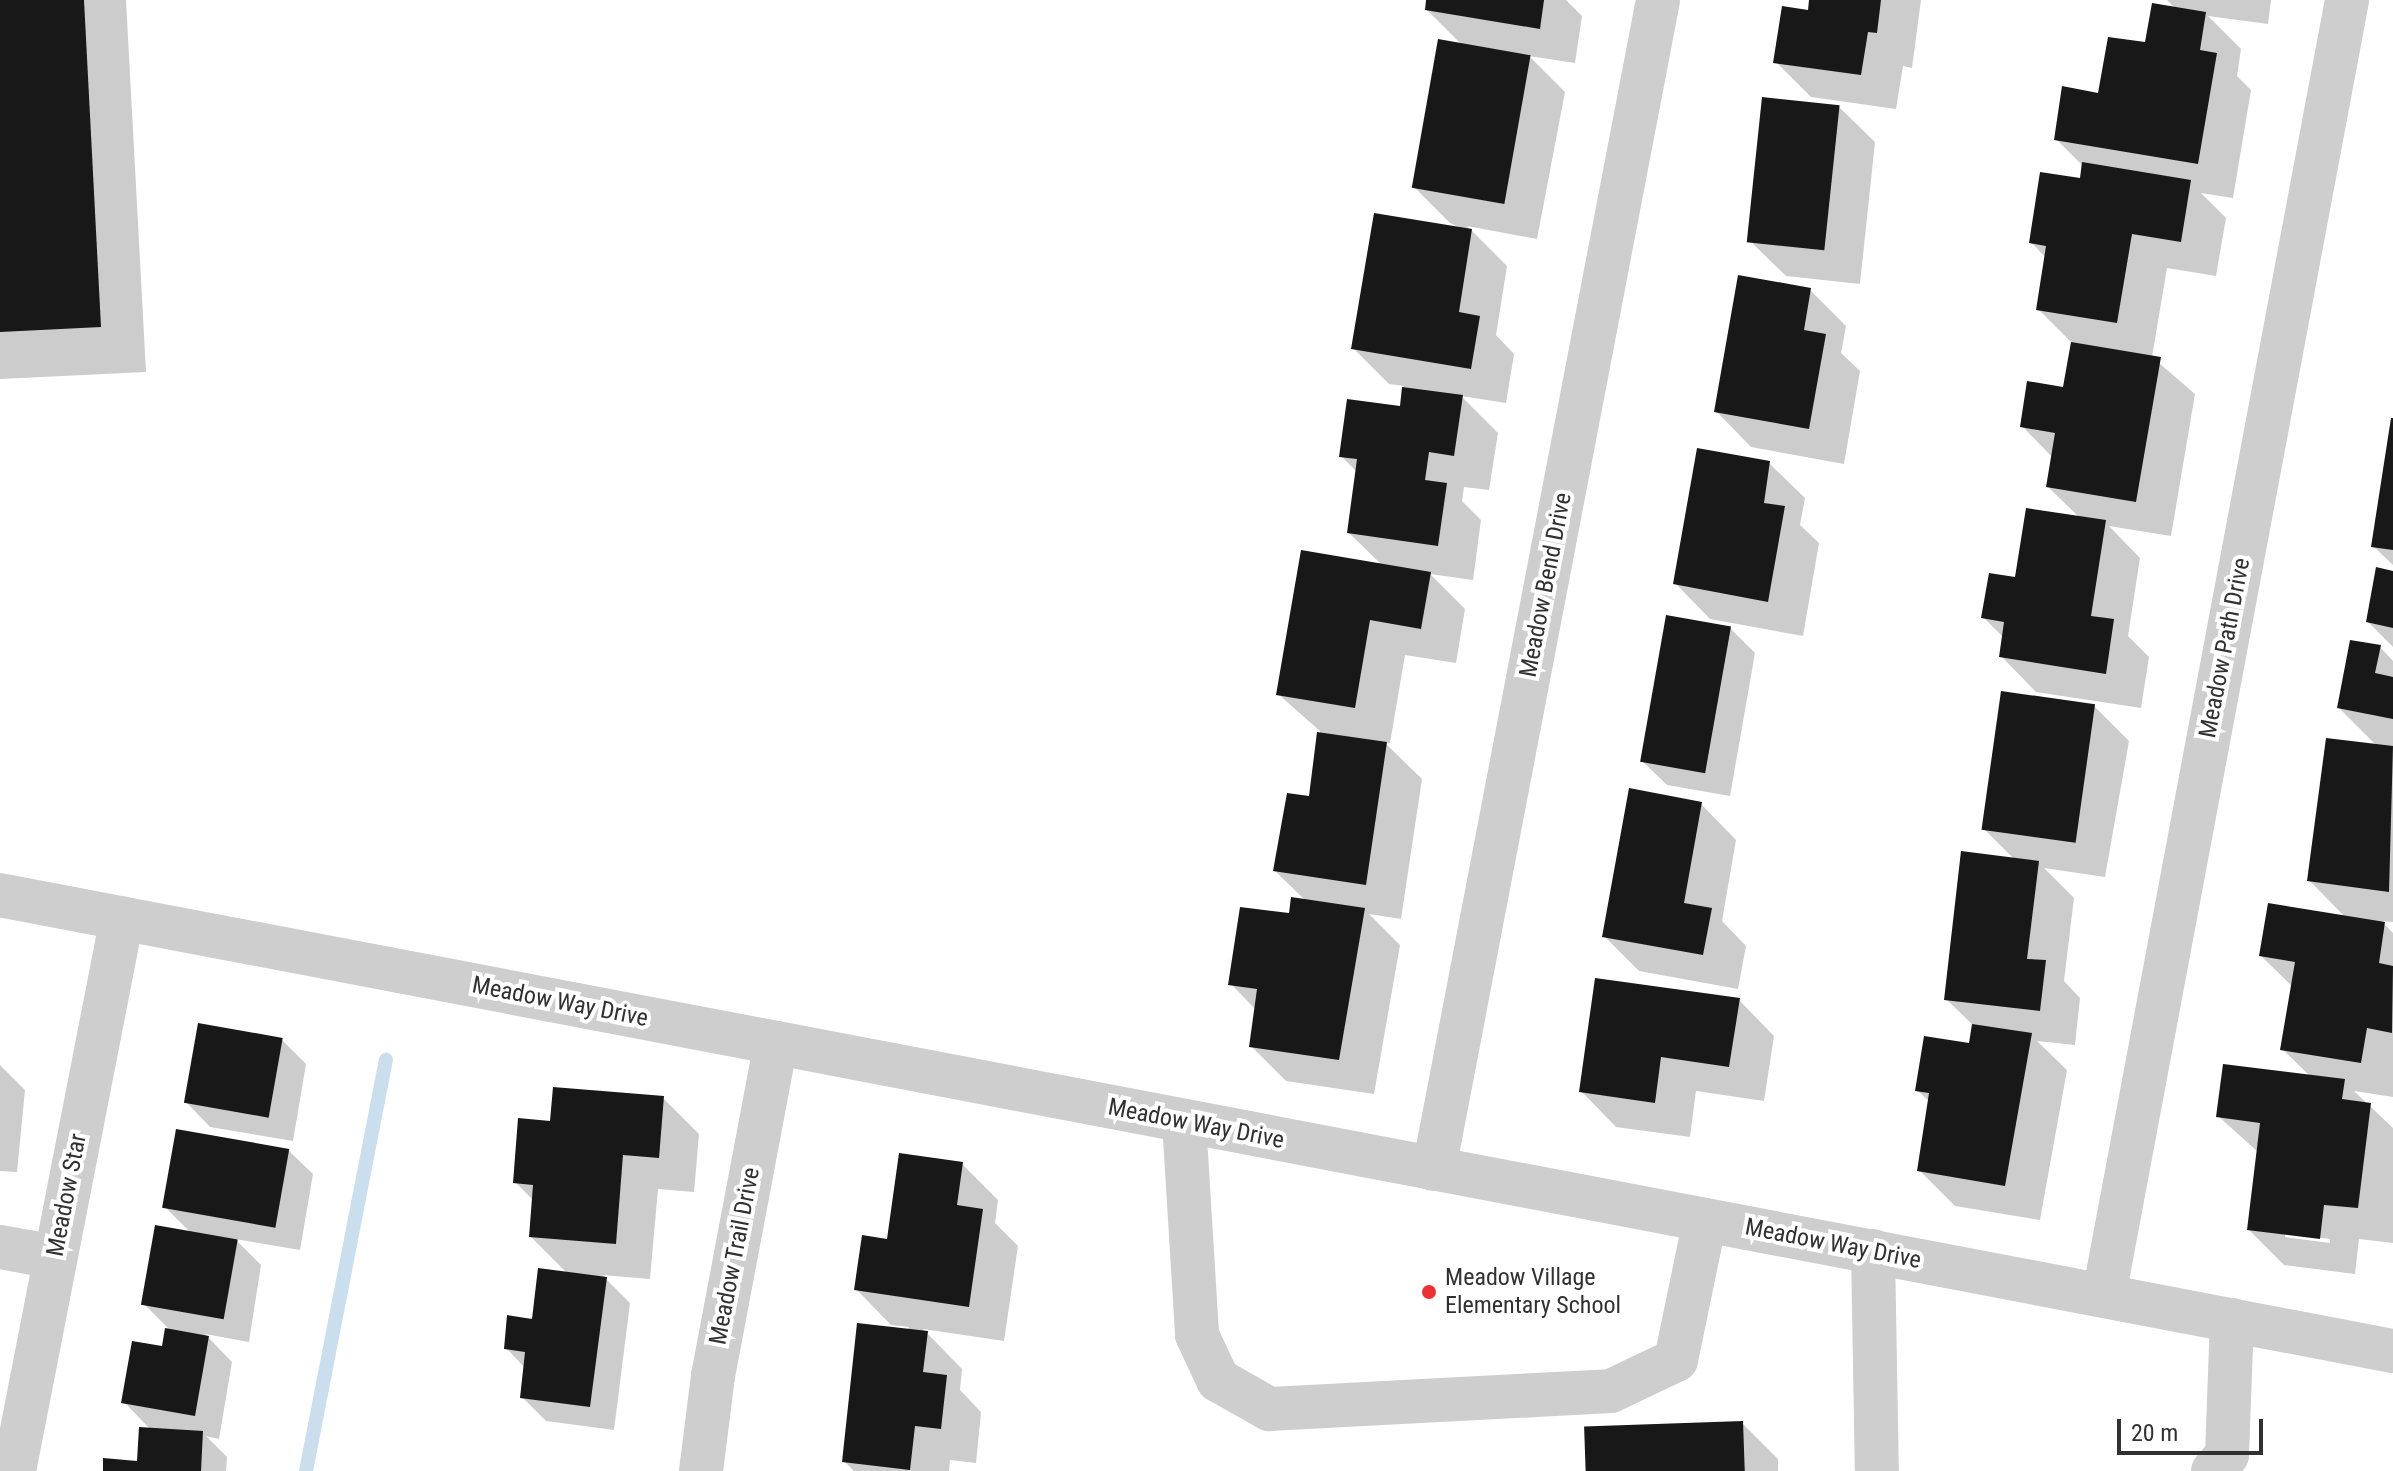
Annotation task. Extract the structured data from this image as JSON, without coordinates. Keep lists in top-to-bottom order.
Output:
{
  "streets": {
    "street": [
      "Meadow Bend Drive",
      "Meadow Path Drive",
      "Meadow Way Drive",
      "Meadow Star",
      "Meadow Trail Drive"
    ]
  },
  "crossings": [
    ["Meadow Bend Drive", "Meadow Way Drive"],
    ["Meadow Path Drive", "Meadow Way Drive"],
    ["Meadow Way Drive", "Meadow Star"],
    ["Meadow Way Drive", "Meadow Trail Drive"]
  ],
  "places": ["Meadow Village Elementary School"],
  "scale_bar": "20 m"
}
